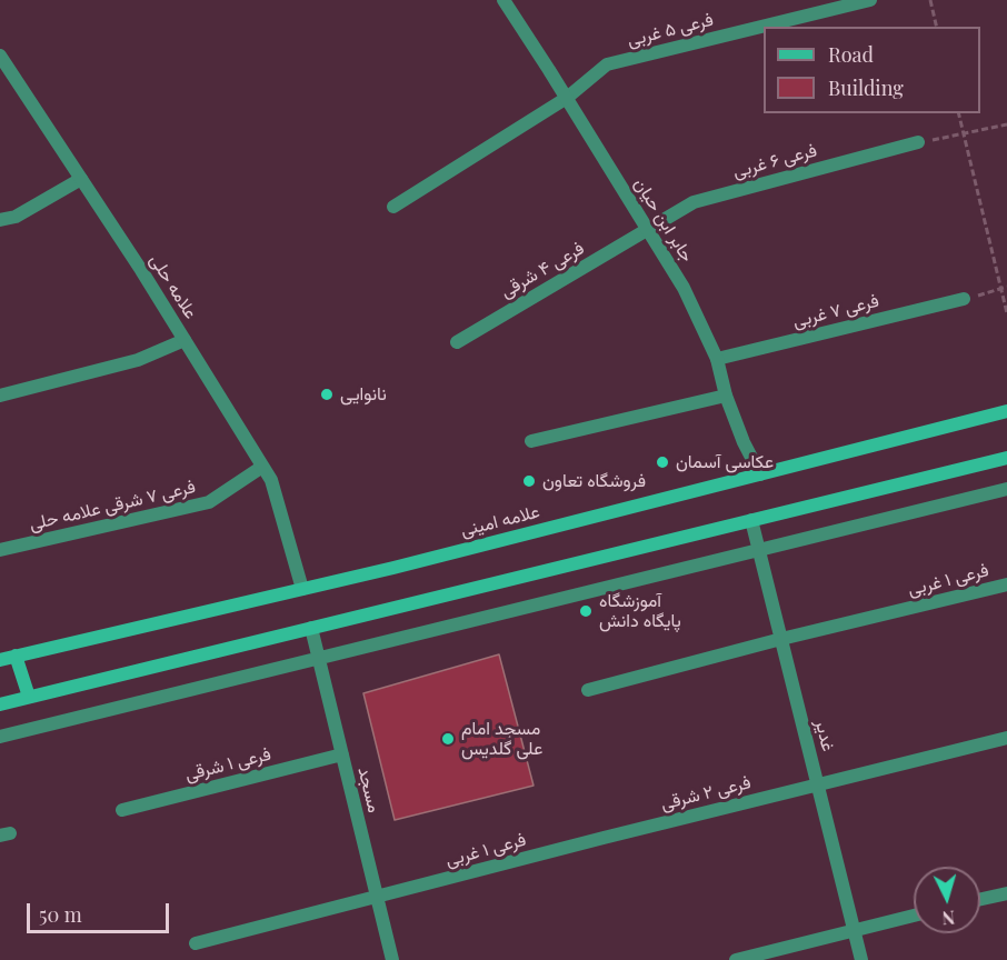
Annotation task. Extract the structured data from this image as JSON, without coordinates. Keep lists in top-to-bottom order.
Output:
{
  "streets": {
    "main road": ["علامه امینی"],
    "street": [
      "فرعی ۵ غربی",
      "فرعی ۶ غربی",
      "جابر ابن حیان",
      "فرعی ۴ شرقی",
      "علامه حلی",
      "فرعی ۷ غربی",
      "فرعی ۷ شرقی علامه حلی",
      "فرعی ۱ غربی",
      "غدیر",
      "فرعی ۱ شرقی",
      "مسجد",
      "فرعی ۲ شرقی"
    ]
  },
  "crossings": [
    ["فرعی ۵ غربی", "جابر ابن حیان"],
    ["فرعی ۶ غربی", "جابر ابن حیان"],
    ["فرعی ۶ غربی", "فرعی ۴ شرقی"],
    ["جابر ابن حیان", "فرعی ۴ شرقی"],
    ["جابر ابن حیان", "فرعی ۷ غربی"],
    ["جابر ابن حیان", "علامه امینی"],
    ["علامه حلی", "فرعی ۷ شرقی علامه حلی"],
    ["علامه حلی", "علامه امینی"],
    ["فرعی ۱ غربی", "غدیر"],
    ["فرعی ۱ غربی", "مسجد"],
    ["فرعی ۱ غربی", "فرعی ۲ شرقی"],
    ["غدیر", "فرعی ۲ شرقی"],
    ["فرعی ۱ شرقی", "مسجد"]
  ],
  "places": [
    "نانوایی",
    "عکاسی آسمان",
    "فروشگاه تعاون",
    "آموزشگاه پایگاه دانش",
    "مسجد امام علی گلدیس"
  ],
  "legend": ["Road", "Building"],
  "scale_bar": "50 m",
  "north": "bottom"
}
